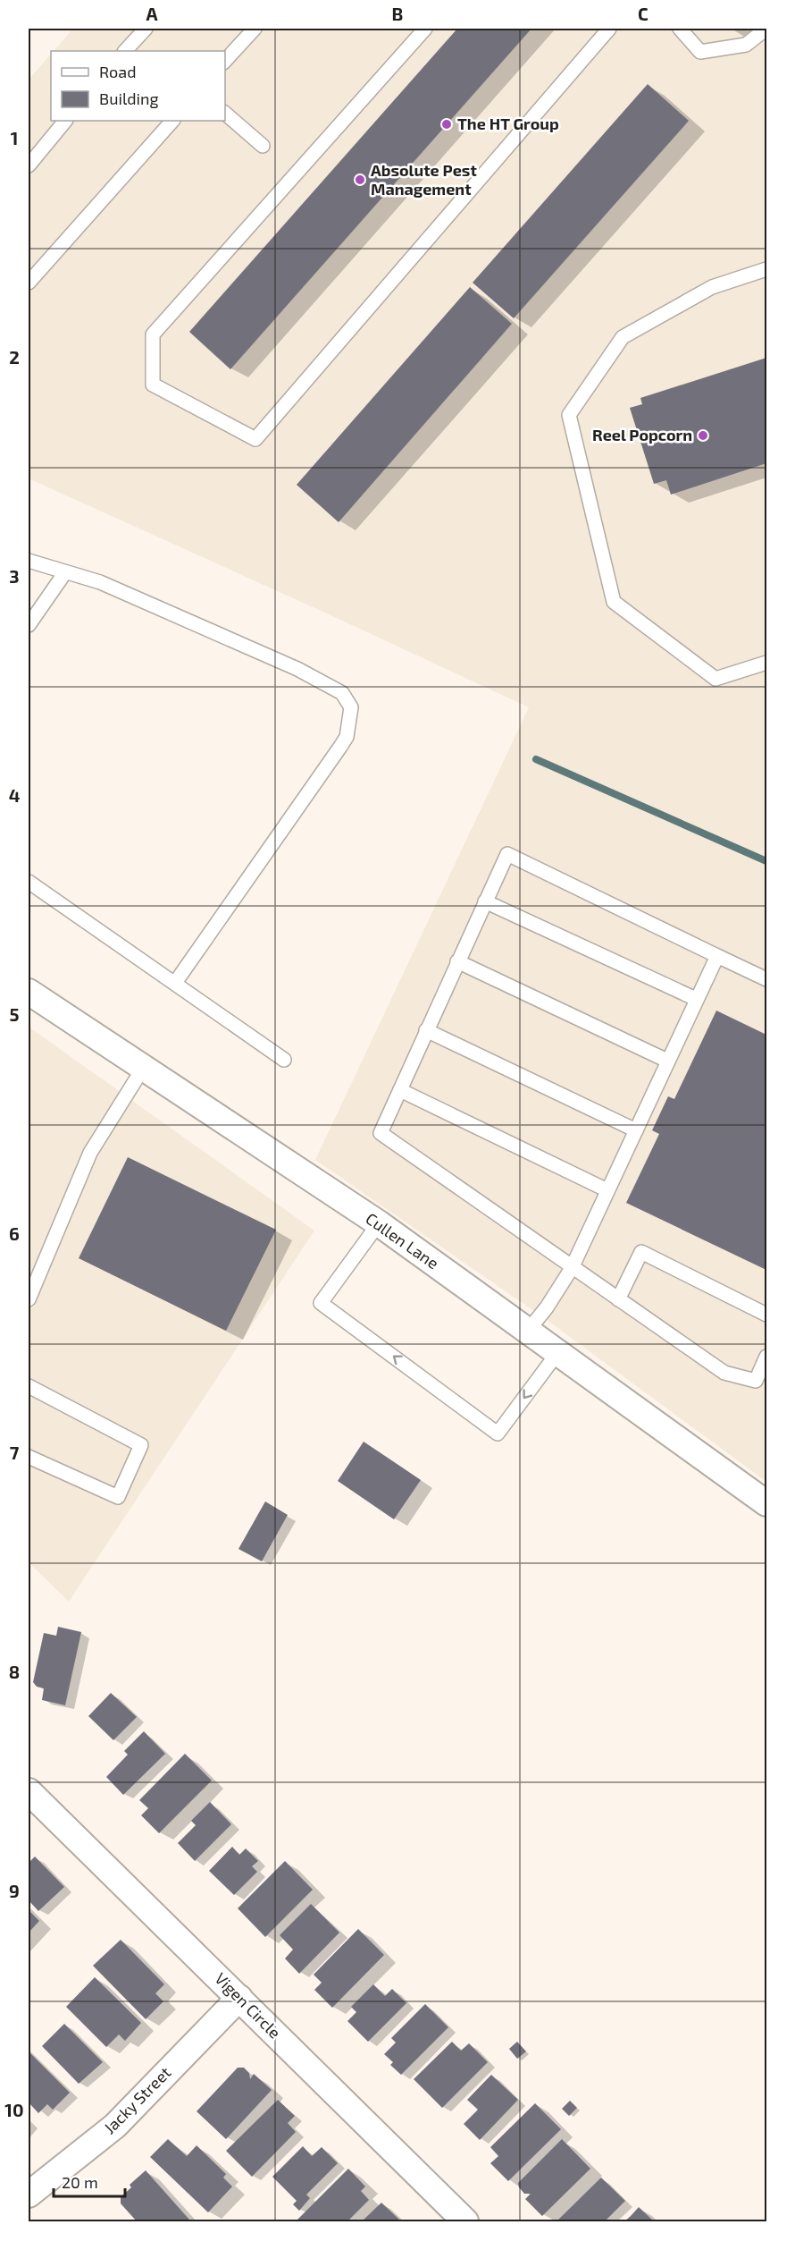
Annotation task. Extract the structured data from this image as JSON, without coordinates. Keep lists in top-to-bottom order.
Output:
{
  "streets": {
    "street": ["Cullen Lane", "Vigen Circle", "Jacky Street"]
  },
  "crossings": [
    ["Vigen Circle", "Jacky Street"]
  ],
  "places": ["The HT Group", "Absolute Pest Management", "Reel Popcorn"],
  "legend": ["Road", "Building"],
  "scale_bar": "20 m",
  "grid": {
    "columns": ["A", "B", "C"],
    "rows": [
      "1",
      "2",
      "3",
      "4",
      "5",
      "6",
      "7",
      "8",
      "9",
      "10"
    ]
  }
}
